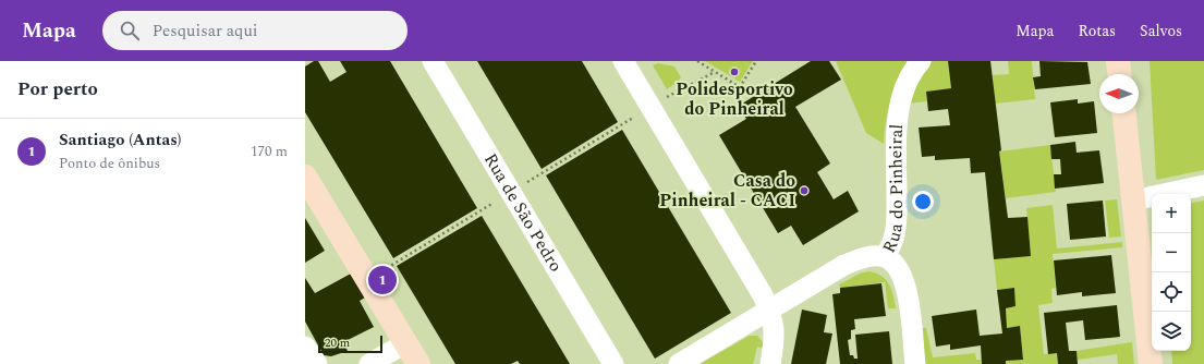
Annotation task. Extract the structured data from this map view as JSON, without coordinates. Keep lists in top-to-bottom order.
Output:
{
  "streets": {
    "street": ["Rua do Pinheiral", "Rua de São Pedro"]
  },
  "places": ["Polidesportivo do Pinheiral", "Casa do Pinheiral - CACI"],
  "scale_bar": "20 m",
  "north": "left",
  "page": {
    "header": "Mapa",
    "search": "Pesquisar aqui",
    "nav": ["Mapa", "Rotas", "Salvos"],
    "heading": "Por perto",
    "list": [
      {
        "mark": "1",
        "name": "Santiago (Antas)",
        "note": "Ponto de ônibus",
        "value": "170 m"
      }
    ],
    "map_buttons": ["+", "−"],
    "pins": "1",
    "scale": "20 m"
  }
}
